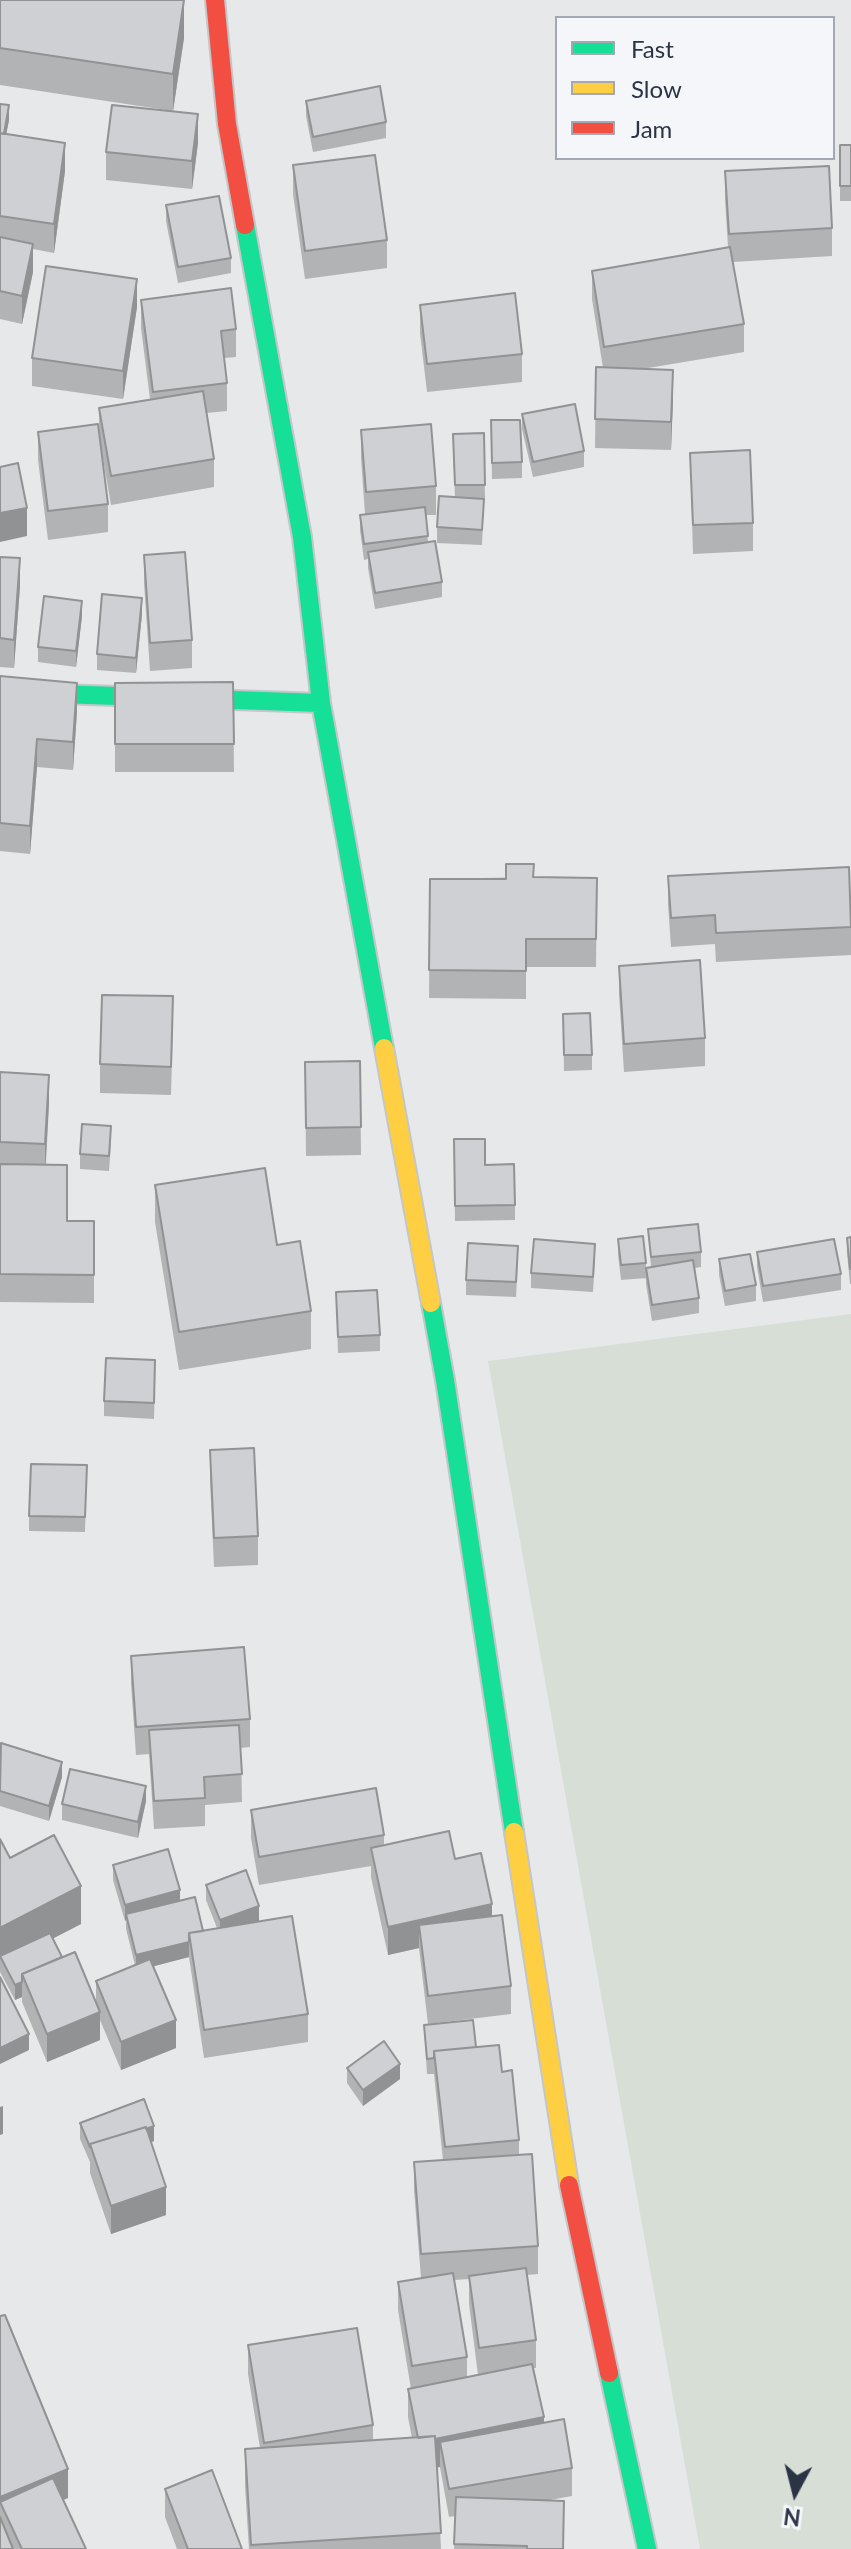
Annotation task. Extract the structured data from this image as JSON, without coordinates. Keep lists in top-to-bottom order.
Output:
{
  "legend": ["Fast", "Slow", "Jam"],
  "north": "bottom"
}
